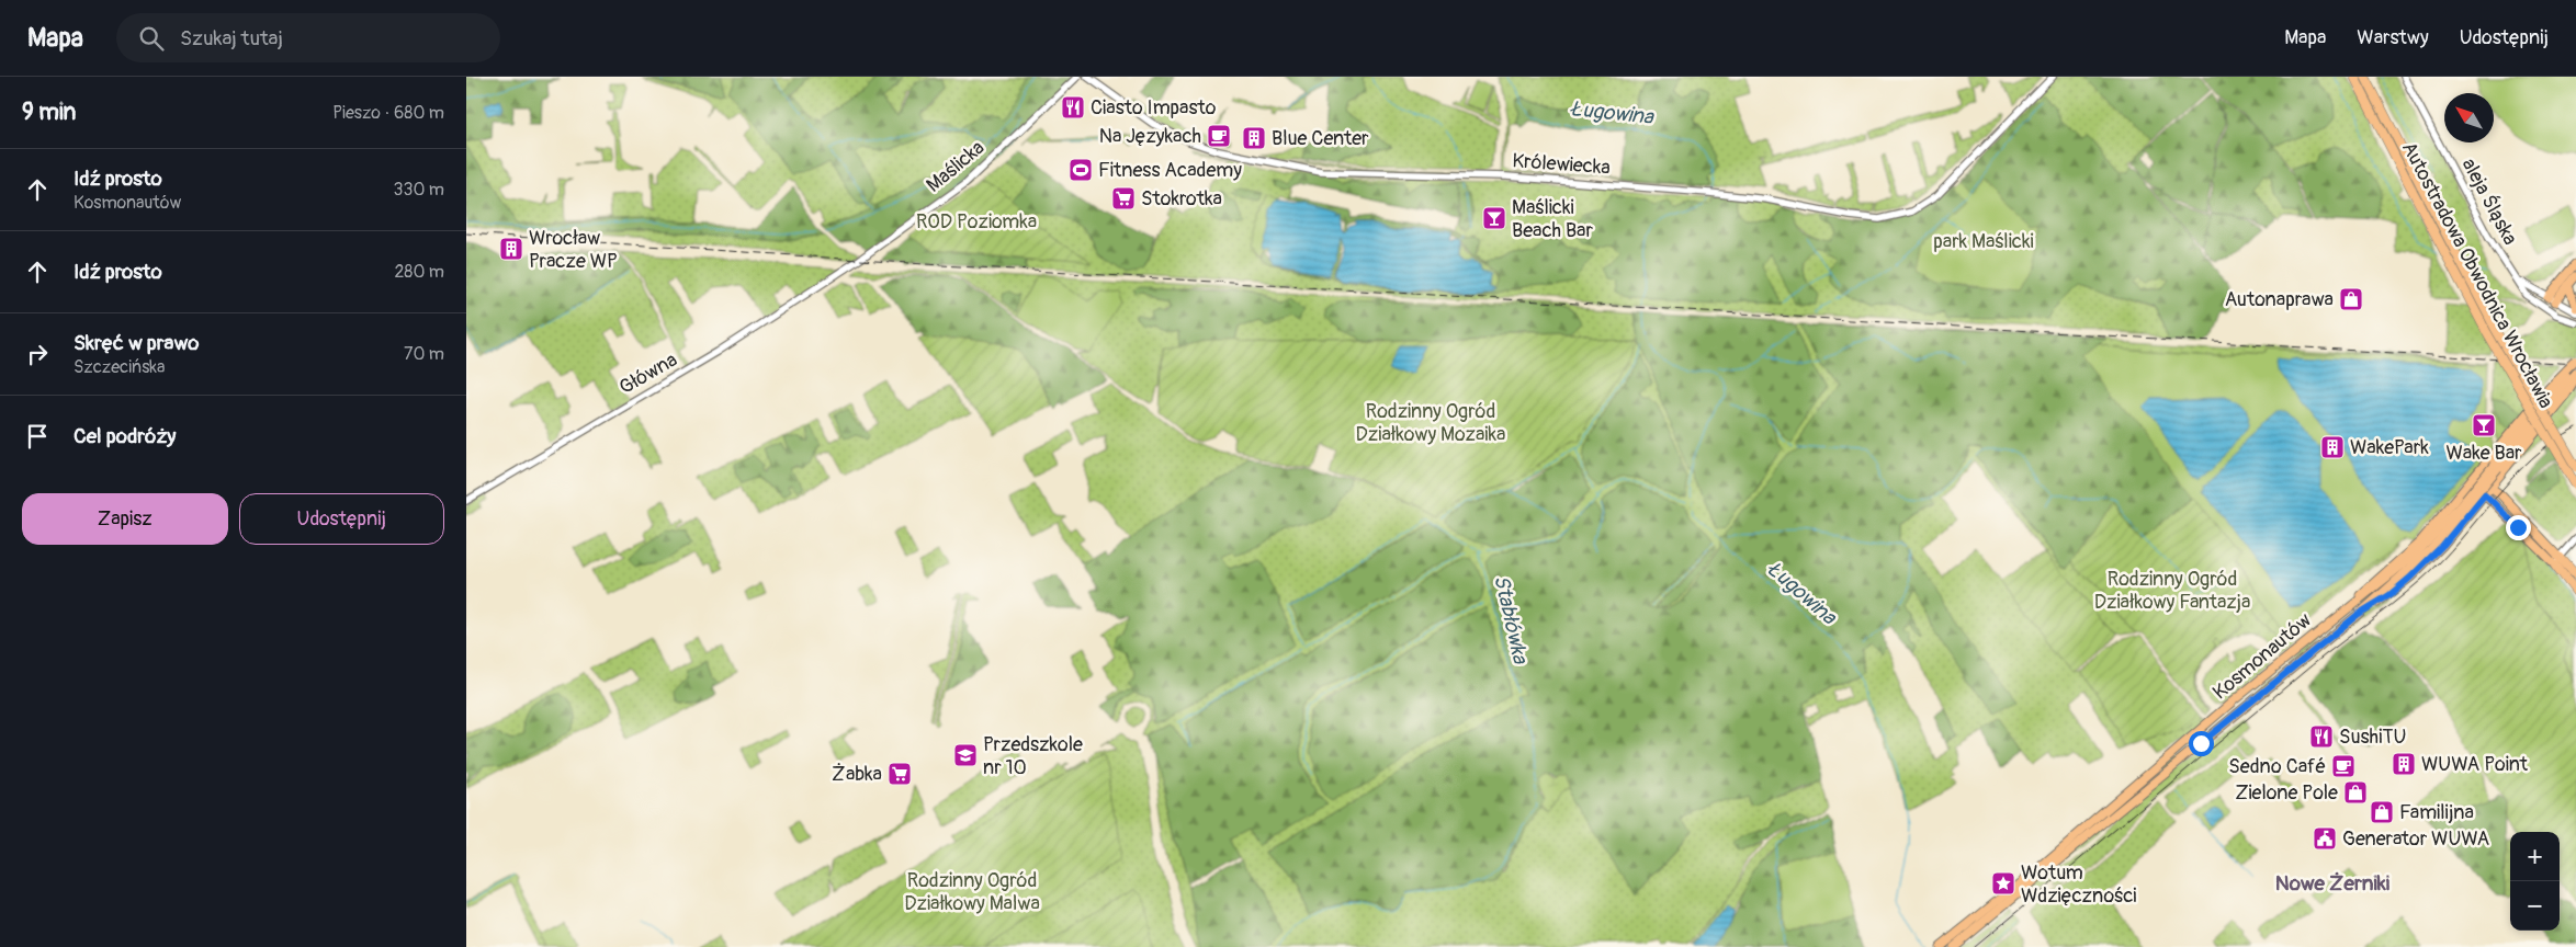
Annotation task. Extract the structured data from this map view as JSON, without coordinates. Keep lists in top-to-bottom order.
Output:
{
  "streets": {
    "highway": ["Autostradowa Obwodnica Wrocławia"],
    "main road": ["Kosmonautów"],
    "street": [
      "Królewiecka",
      "Maślicka",
      "aleja Śląska",
      "Główna"
    ]
  },
  "crossings": [
    ["Maślicka", "Główna"]
  ],
  "districts": ["Nowe Żerniki"],
  "water": ["Ługowina", "Stabłówka"],
  "parks": [
    "ROD Poziomka",
    "park Maślicki",
    "Rodzinny Ogród Działkowy Mozaika",
    "Rodzinny Ogród Działkowy Fantazja",
    "Rodzinny Ogród Działkowy Malwa"
  ],
  "places": {
    "restaurant": ["Ciasto Impasto", "SushiTU"],
    "cafe": ["Na Językach", "Sedno Café"],
    "building": [
      "Blue Center",
      "Wrocław Pracze WP",
      "WakePark",
      "WUWA Point"
    ],
    "sports": ["Fitness Academy"],
    "supermarket": ["Stokrotka", "Żabka"],
    "bar": ["Maślicki Beach Bar", "Wake Bar"],
    "shop": ["Autonaprawa", "Zielone Pole", "Familijna"],
    "school or university": ["Przedszkole nr 10"],
    "public building": ["Generator WUWA"],
    "place": ["Wotum Wdzięczności"]
  },
  "north": "top left",
  "page": {
    "header": "Mapa",
    "search": "Szukaj tutaj",
    "nav": ["Mapa", "Warstwy", "Udostępnij"],
    "heading": ["9 min", "Pieszo · 680 m"],
    "list": [
      ["Idź prosto", "Kosmonautów", "330 m"],
      ["Idź prosto", "280 m"],
      ["Skręć w prawo", "Szczecińska", "70 m"],
      "Cel podróży"
    ],
    "buttons": ["Zapisz", "Udostępnij"],
    "map_buttons": ["+", "−"]
  }
}
